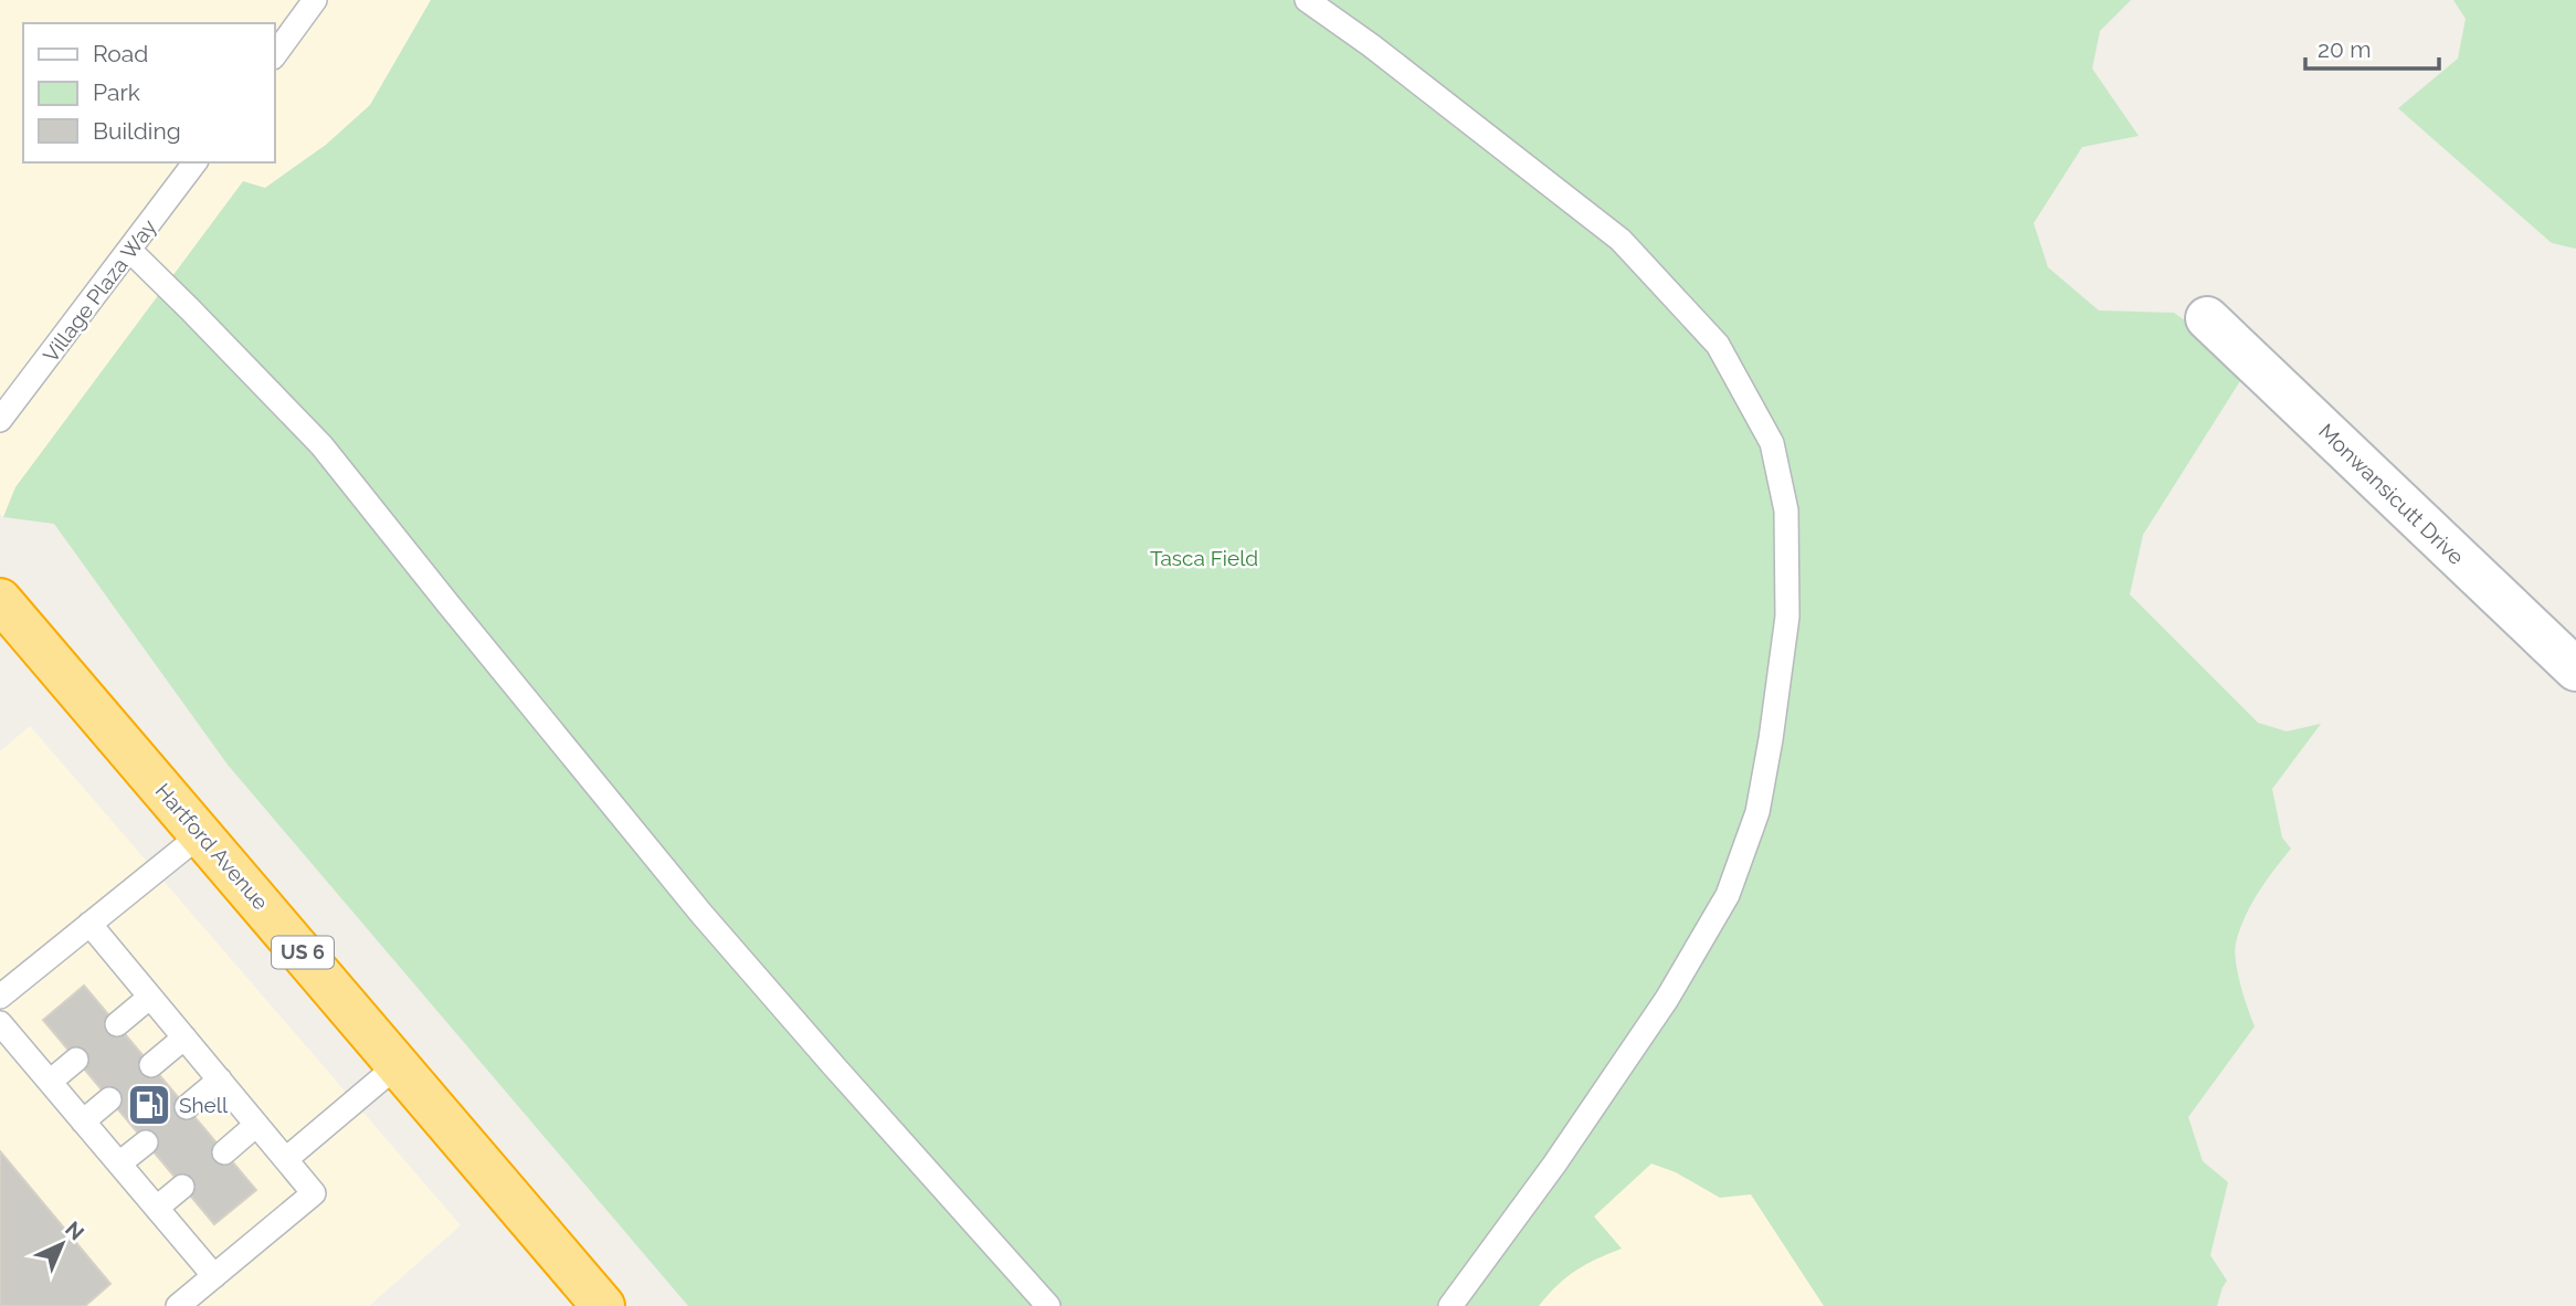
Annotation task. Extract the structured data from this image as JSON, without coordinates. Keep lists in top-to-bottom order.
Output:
{
  "streets": {
    "highway": ["Hartford Avenue", "US 6"],
    "street": ["Monwansicutt Drive"],
    "lane": ["Village Plaza Way"]
  },
  "parks": ["Tasca Field"],
  "places": {
    "fuel station": ["Shell"]
  },
  "legend": ["Road", "Park", "Building"],
  "scale_bar": "20 m",
  "north": "top right"
}
